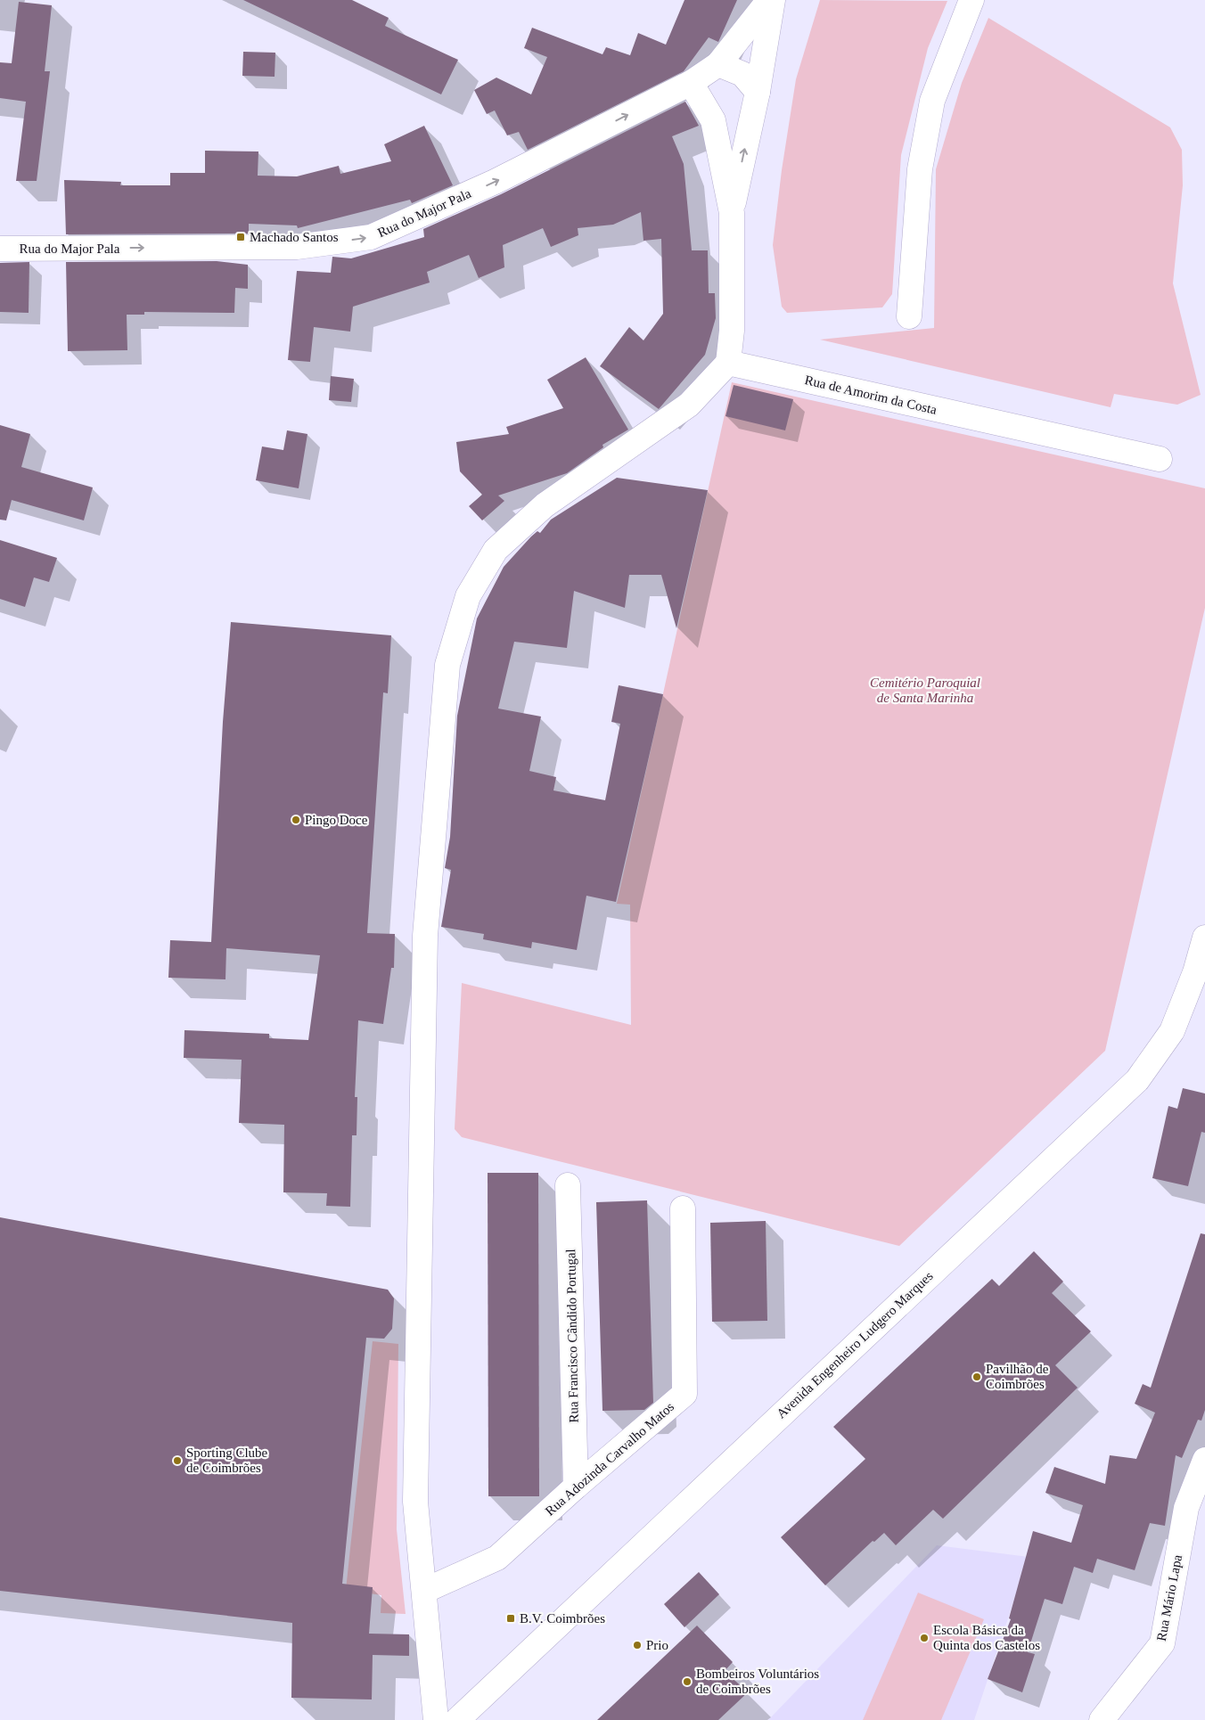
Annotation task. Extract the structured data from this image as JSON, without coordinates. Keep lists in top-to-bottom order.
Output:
{
  "streets": {
    "street": [
      "Rua do Major Pala",
      "Rua de Amorim da Costa",
      "Rua Francisco Cândido Portugal",
      "Avenida Engenheiro Ludgero Marques",
      "Rua Adozinda Carvalho Matos",
      "Rua Mário Lapa"
    ]
  },
  "crossings": [
    ["Rua Francisco Cândido Portugal", "Rua Adozinda Carvalho Matos"]
  ],
  "one_way": ["Rua do Major Pala"],
  "parks": ["Cemitério Paroquial de Santa Marinha"],
  "places": {
    "transit": ["Machado Santos", "B.V. Coimbrões"],
    "other": [
      "Pingo Doce",
      "Pavilhão de Coimbrões",
      "Sporting Clube de Coimbrões",
      "Escola Básica da Quinta dos Castelos",
      "Prio",
      "Bombeiros Voluntários de Coimbrões"
    ]
  }
}
